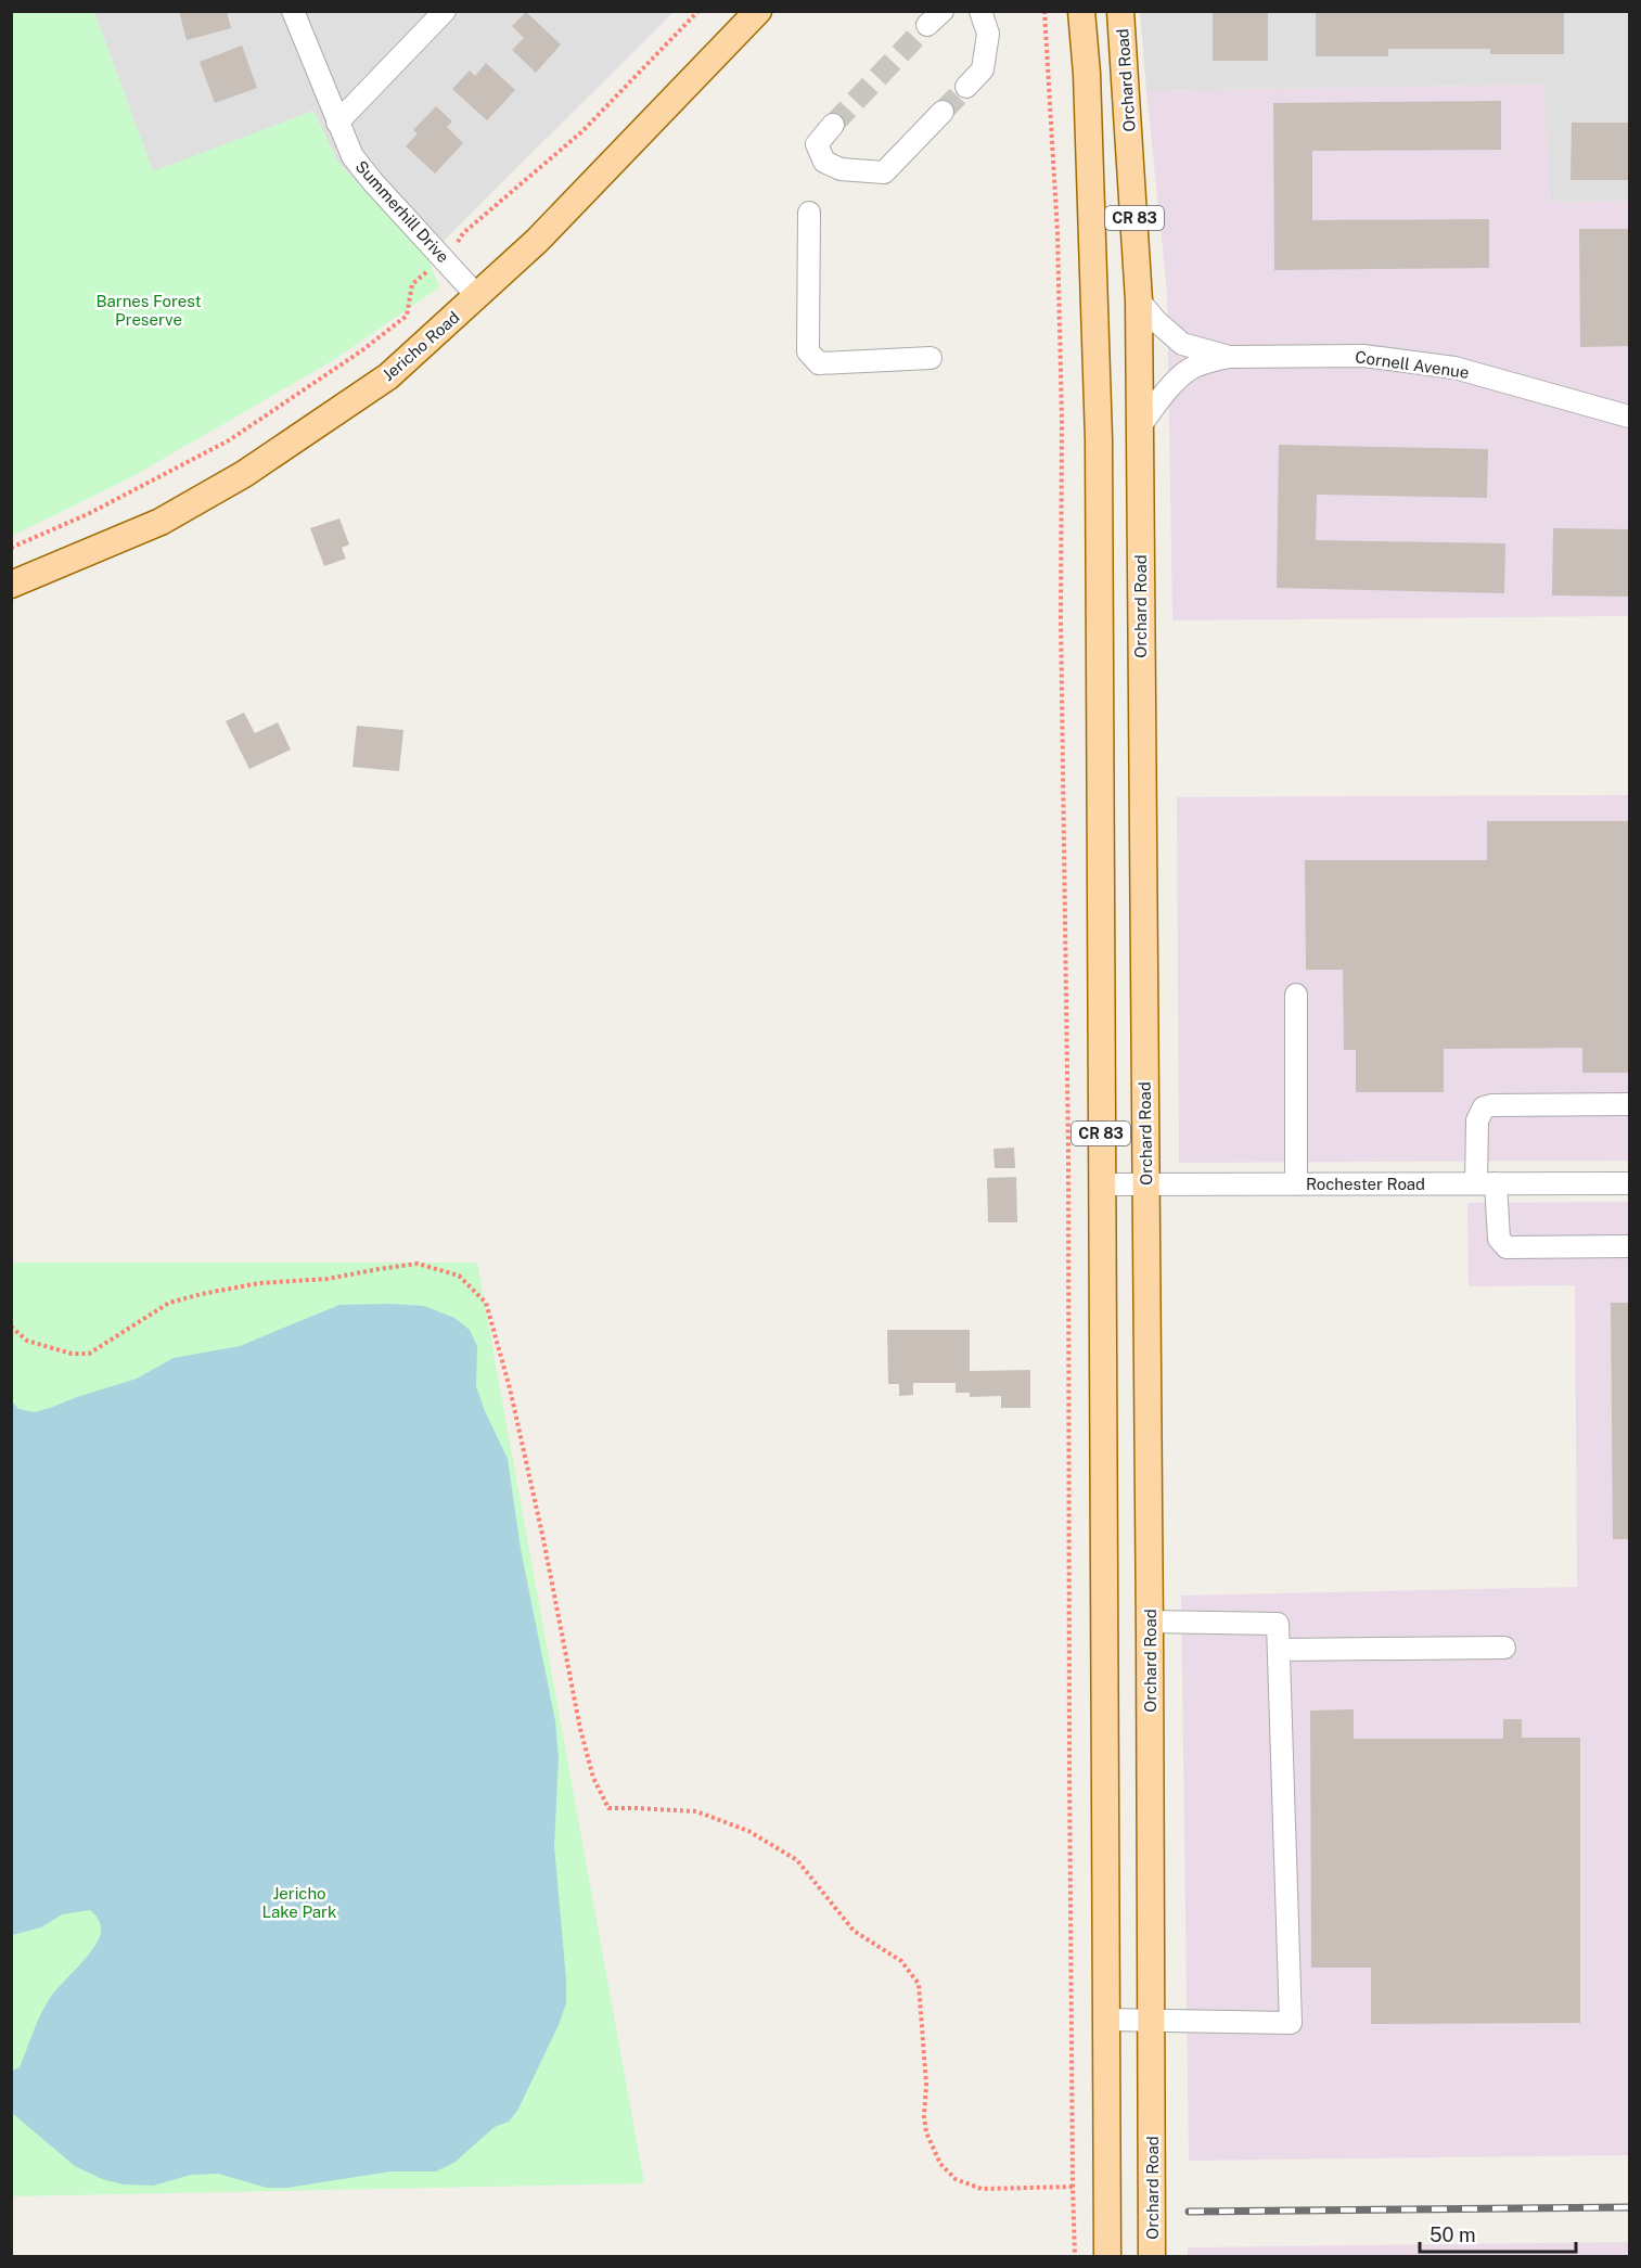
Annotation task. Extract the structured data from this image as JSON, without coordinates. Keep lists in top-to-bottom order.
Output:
{
  "streets": {
    "main road": ["Orchard Road", "CR 83", "Jericho Road"],
    "street": ["Summerhill Drive", "Cornell Avenue", "Rochester Road"]
  },
  "crossings": [
    ["Orchard Road", "Cornell Avenue"],
    ["Orchard Road", "Rochester Road"],
    ["Summerhill Drive", "Jericho Road"],
    ["CR 83", "Rochester Road"]
  ],
  "parks": ["Barnes Forest Preserve", "Jericho Lake Park"],
  "scale_bar": "50 m"
}
